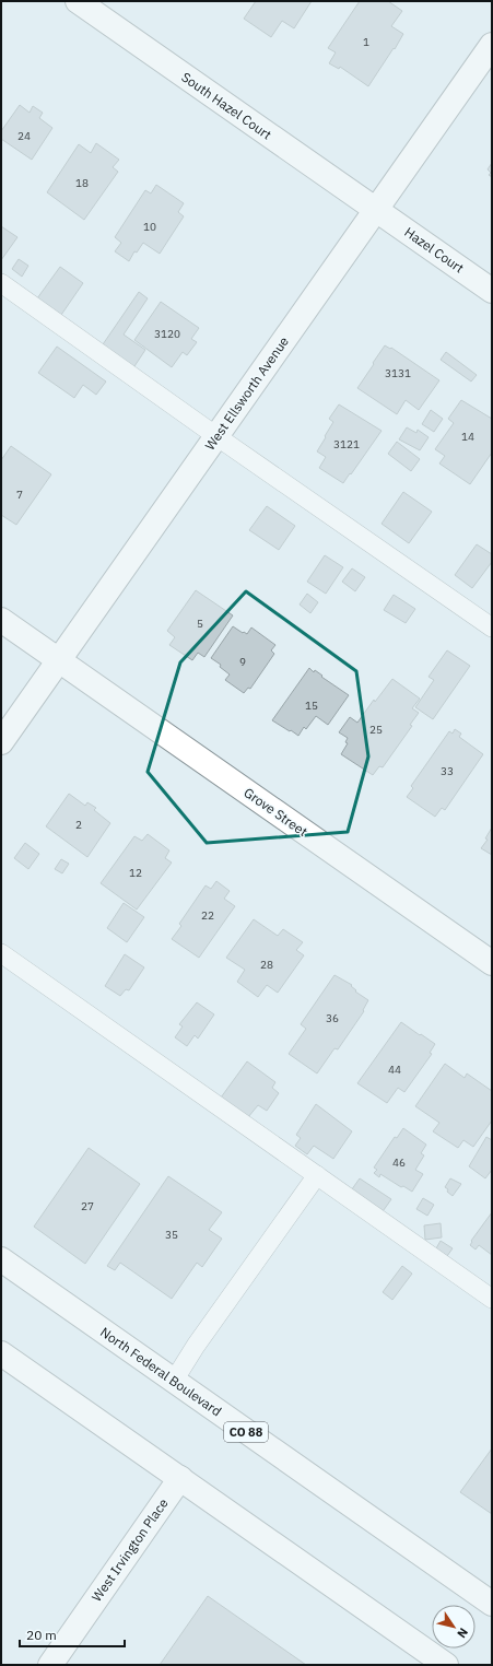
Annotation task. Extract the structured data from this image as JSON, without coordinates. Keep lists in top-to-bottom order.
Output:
{
  "streets": {
    "street": [
      "South Hazel Court",
      "Hazel Court",
      "West Ellsworth Avenue",
      "Grove Street",
      "North Federal Boulevard",
      "CO 88",
      "West Irvington Place"
    ]
  },
  "crossings": [
    ["South Hazel Court", "Hazel Court"],
    ["South Hazel Court", "West Ellsworth Avenue"],
    ["Hazel Court", "West Ellsworth Avenue"],
    ["West Ellsworth Avenue", "Grove Street"]
  ],
  "house_numbers": [
    "1",
    "24",
    "18",
    "10",
    "3120",
    "3131",
    "14",
    "3121",
    "7",
    "5",
    "9",
    "15",
    "25",
    "33",
    "2",
    "12",
    "22",
    "28",
    "36",
    "44",
    "46",
    "27",
    "35"
  ],
  "scale_bar": "20 m",
  "north": "bottom right"
}
